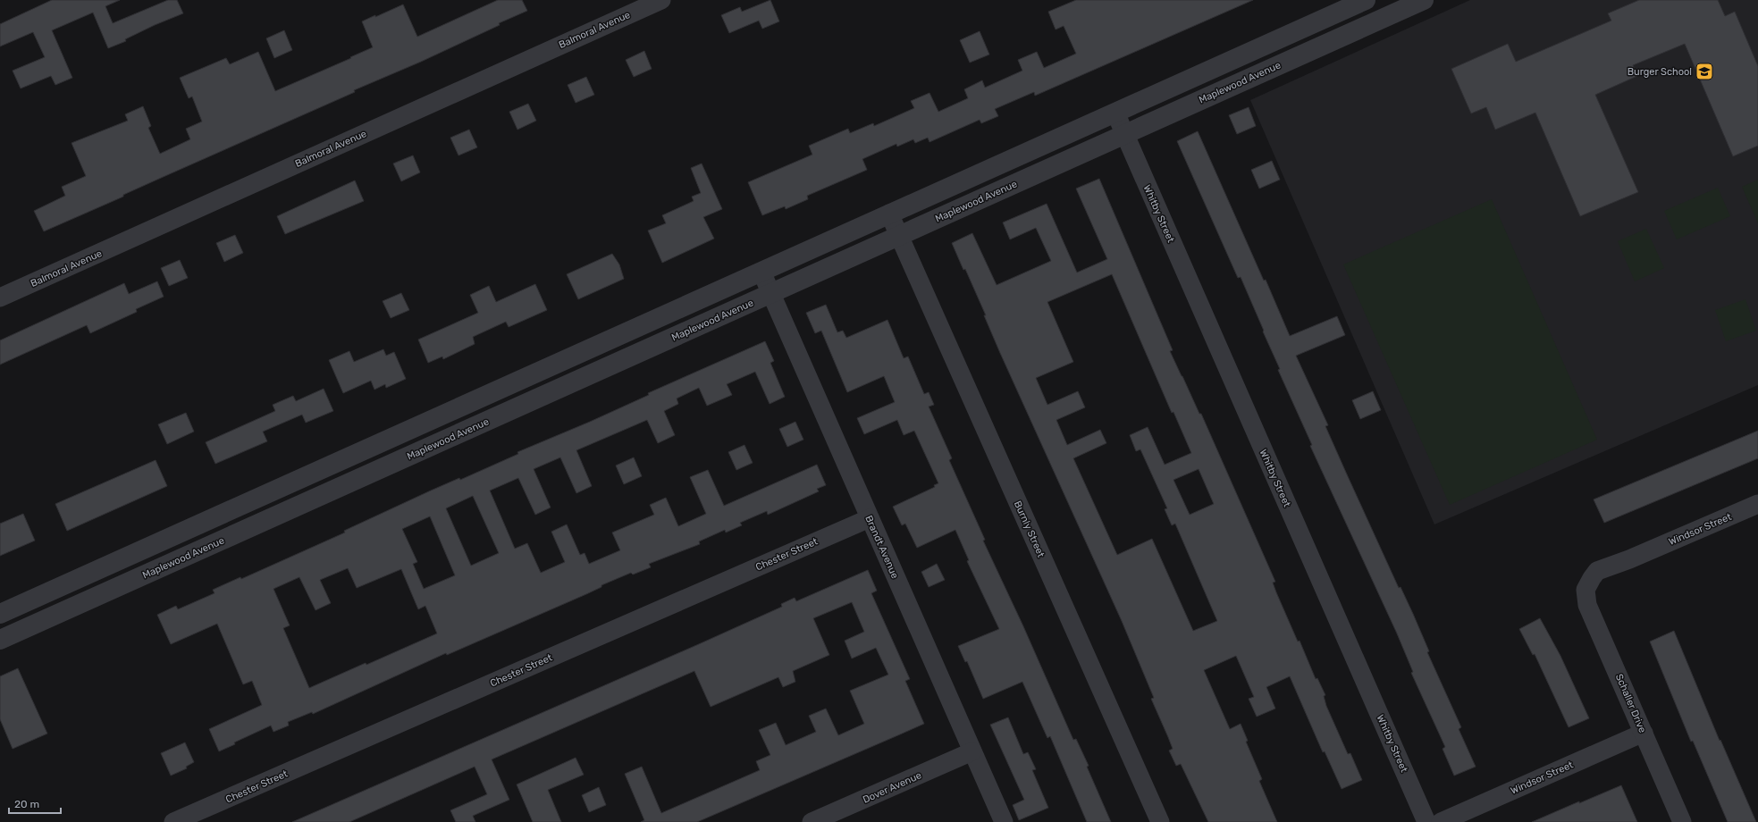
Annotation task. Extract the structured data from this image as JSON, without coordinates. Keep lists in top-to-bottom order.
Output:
{
  "streets": {
    "street": [
      "Balmoral Avenue",
      "Maplewood Avenue",
      "Whitby Street",
      "Burnly Street",
      "Windsor Street",
      "Brandt Avenue",
      "Chester Street",
      "Schaller Drive",
      "Dover Avenue"
    ]
  },
  "crossings": [
    ["Maplewood Avenue", "Whitby Street"],
    ["Maplewood Avenue", "Burnly Street"],
    ["Maplewood Avenue", "Brandt Avenue"],
    ["Windsor Street", "Schaller Drive"],
    ["Brandt Avenue", "Chester Street"],
    ["Brandt Avenue", "Dover Avenue"]
  ],
  "places": {
    "school or university": ["Burger School"]
  },
  "scale_bar": "20 m"
}
